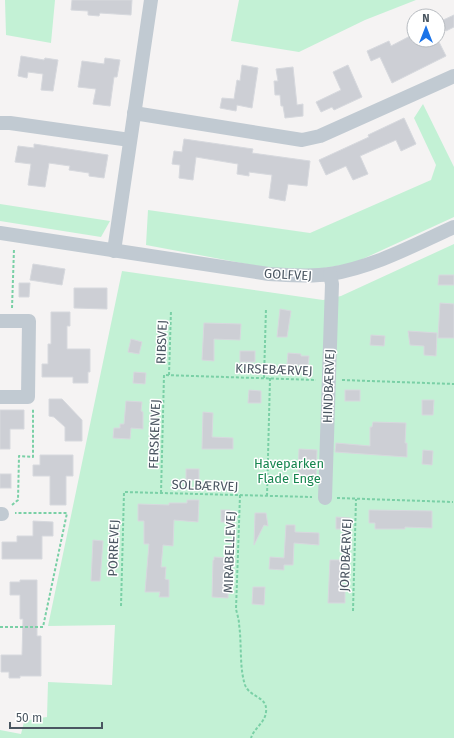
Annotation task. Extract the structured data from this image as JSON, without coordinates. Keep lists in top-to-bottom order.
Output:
{
  "streets": {
    "street": ["GOLFVEJ", "HINDBÆRVEJ"],
    "path": [
      "RIBSVEJ",
      "KIRSEBÆRVEJ",
      "FERSKENVEJ",
      "SOLBÆRVEJ",
      "PORREVEJ",
      "MIRABELLEVEJ",
      "JORDBÆRVEJ"
    ]
  },
  "crossings": [
    ["GOLFVEJ", "HINDBÆRVEJ"],
    ["RIBSVEJ", "KIRSEBÆRVEJ"],
    ["KIRSEBÆRVEJ", "HINDBÆRVEJ"],
    ["KIRSEBÆRVEJ", "FERSKENVEJ"],
    ["HINDBÆRVEJ", "SOLBÆRVEJ"],
    ["FERSKENVEJ", "SOLBÆRVEJ"],
    ["SOLBÆRVEJ", "PORREVEJ"],
    ["SOLBÆRVEJ", "MIRABELLEVEJ"],
    ["SOLBÆRVEJ", "JORDBÆRVEJ"]
  ],
  "parks": ["Haveparken Flade Enge"],
  "scale_bar": "50 m",
  "north": "top"
}
